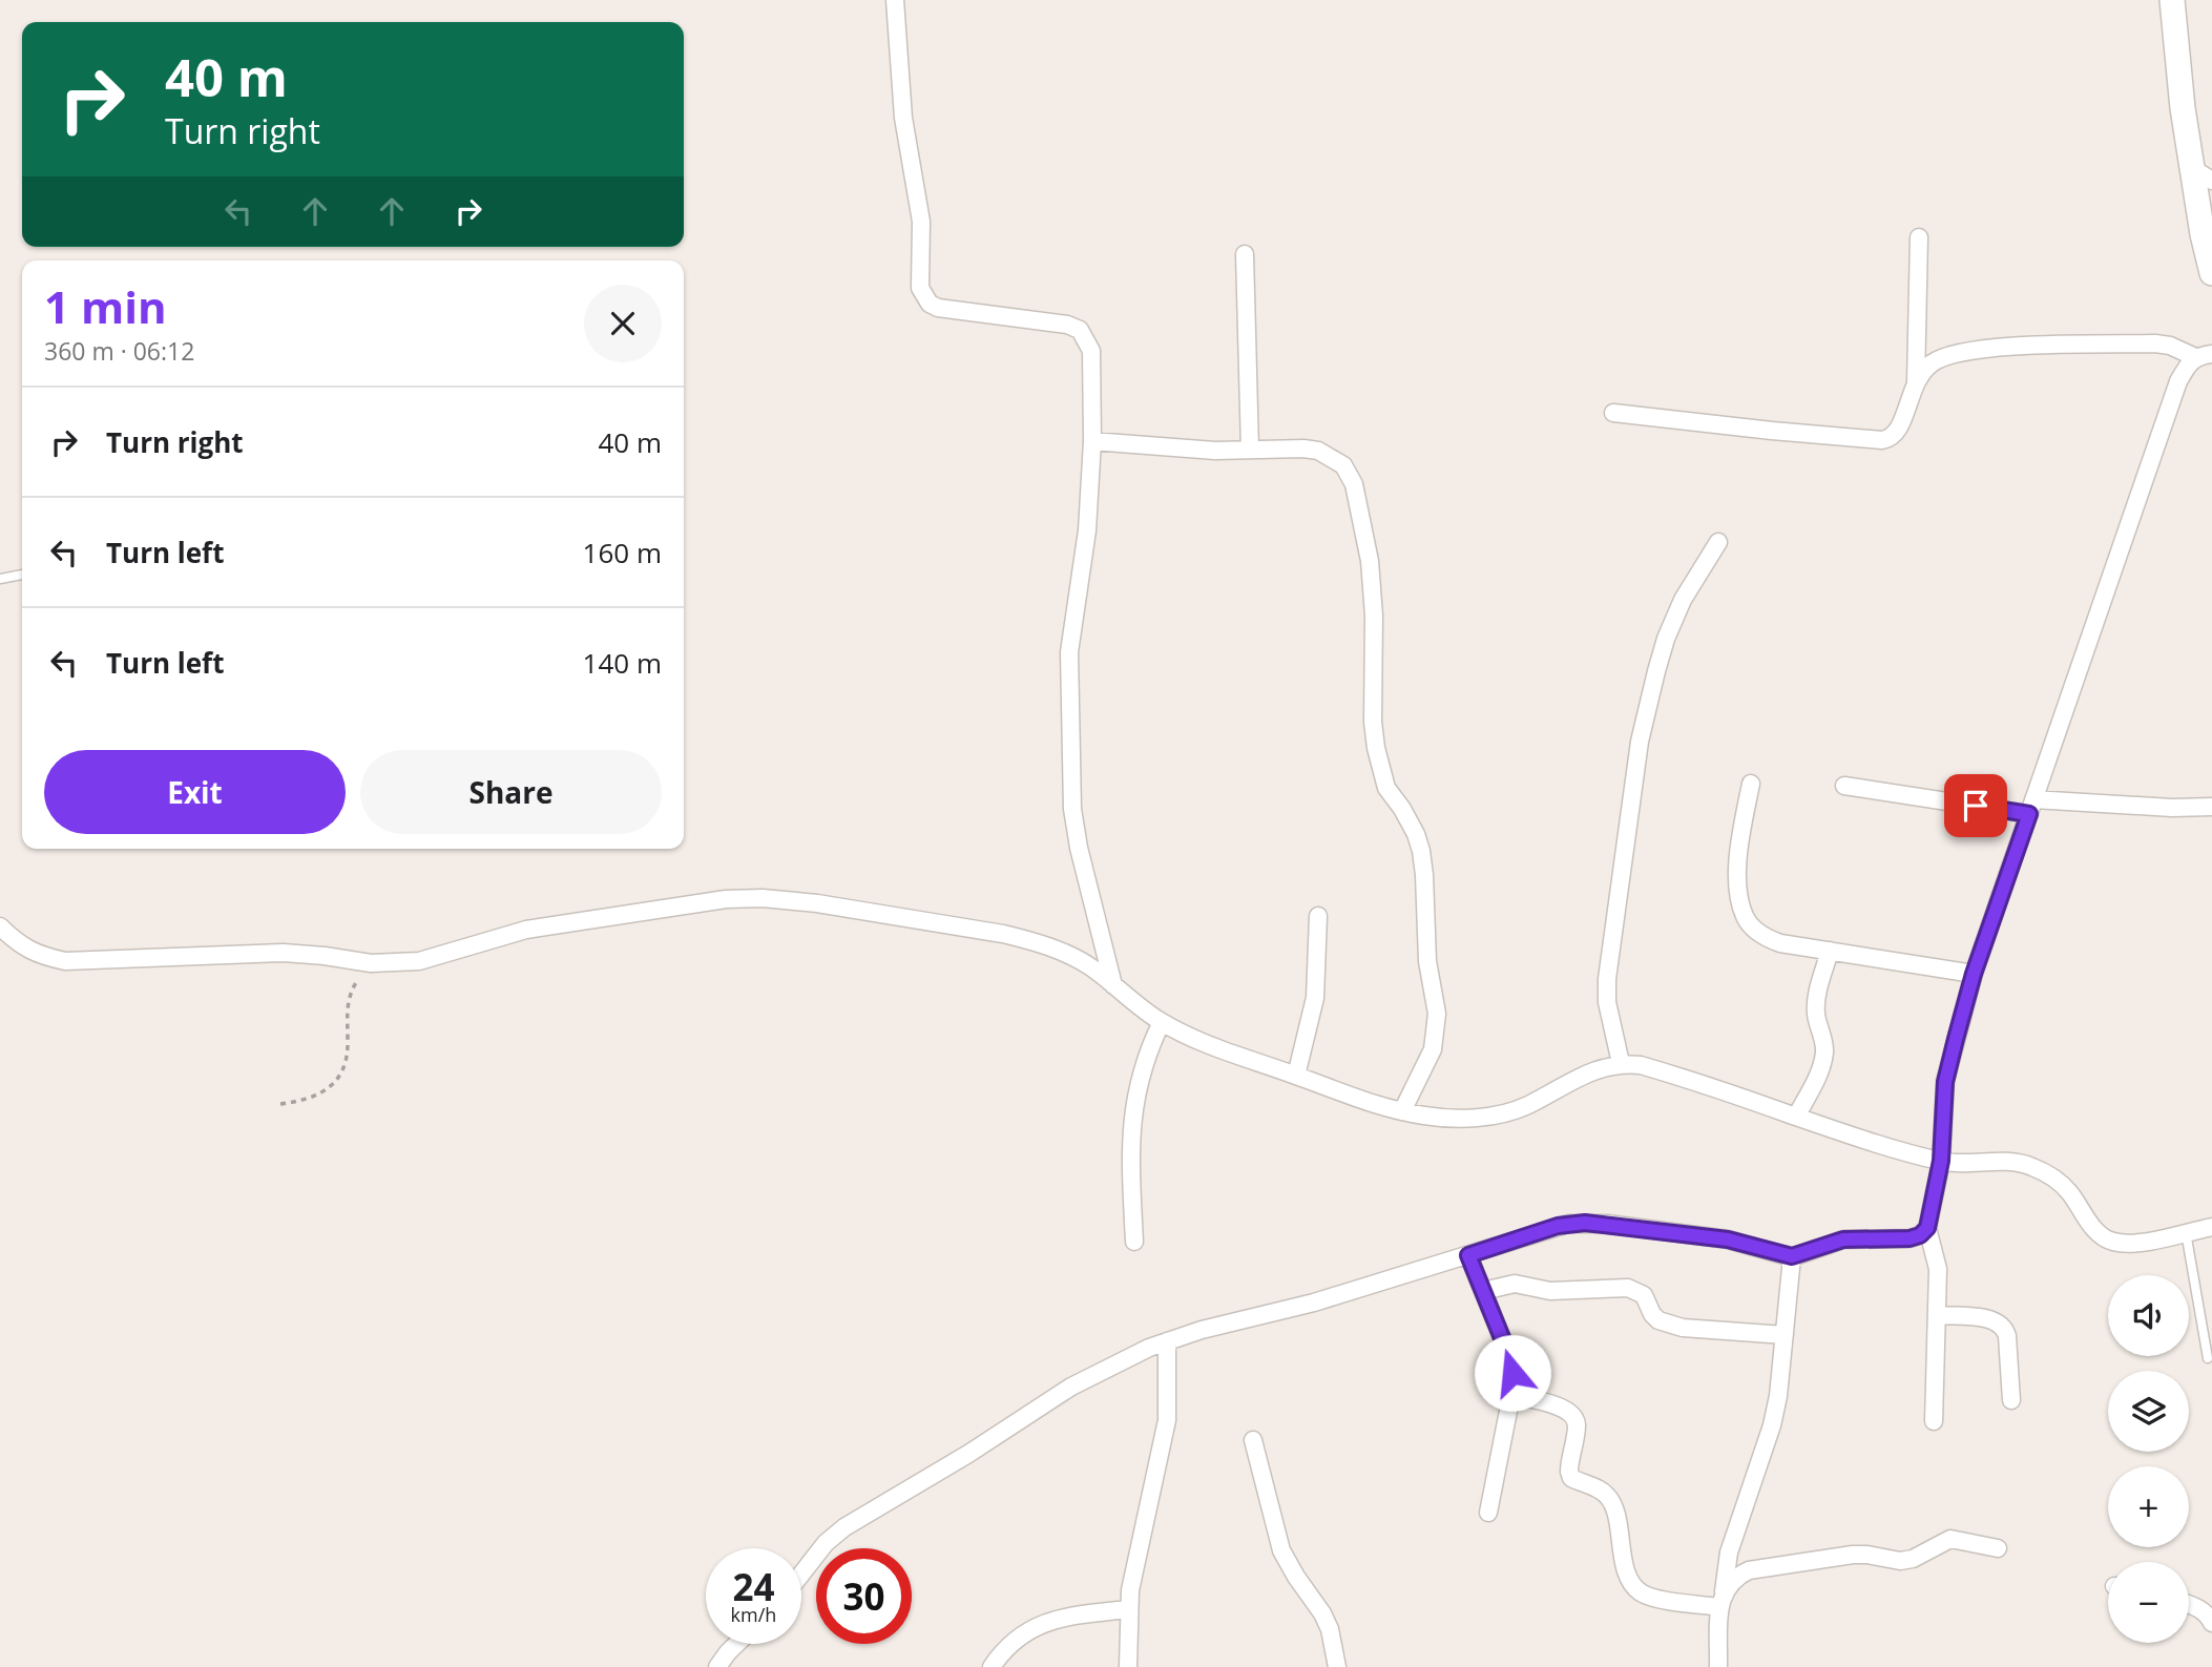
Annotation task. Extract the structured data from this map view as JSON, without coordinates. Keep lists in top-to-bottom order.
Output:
{
  "page": {
    "turn": ["40 m", "Turn right"],
    "heading": ["1 min", "360 m · 06:12"],
    "list": [
      {
        "name": "Turn right",
        "value": "40 m"
      },
      {
        "name": "Turn left",
        "value": "160 m"
      },
      {
        "name": "Turn left",
        "value": "140 m"
      }
    ],
    "buttons": ["Exit", "Share"],
    "map_buttons": ["+", "−"],
    "speed": "24 km/h",
    "limit": "30"
  }
}
